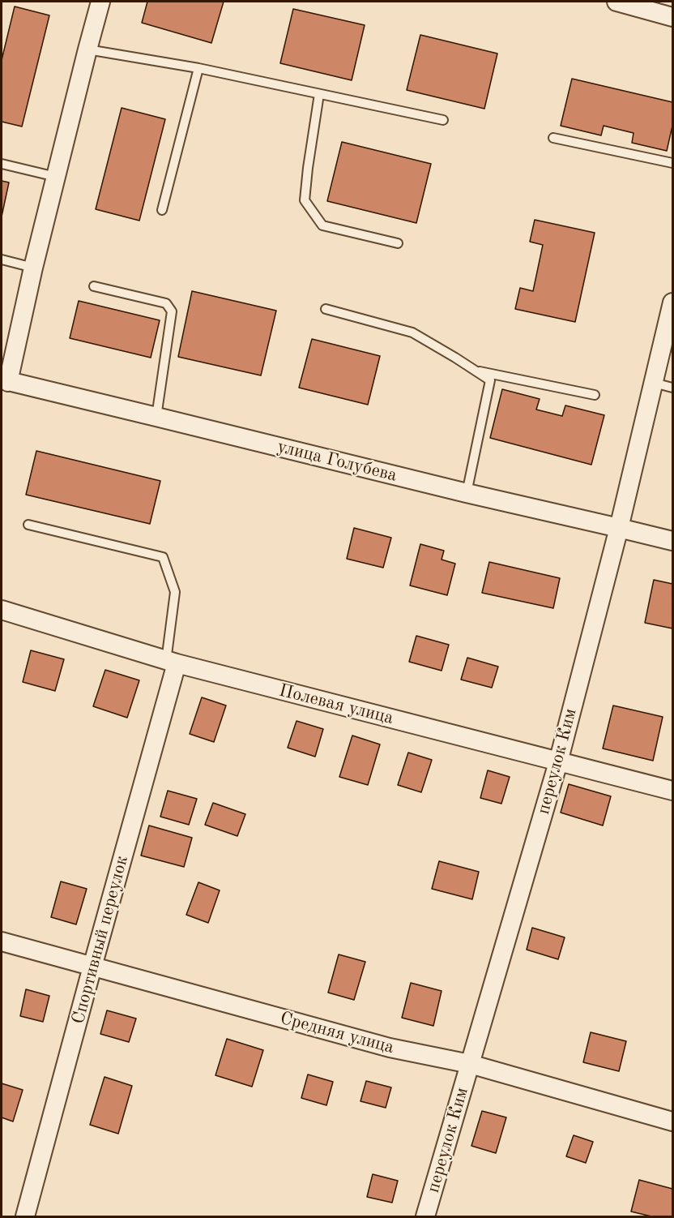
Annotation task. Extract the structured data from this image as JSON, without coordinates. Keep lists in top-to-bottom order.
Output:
{
  "streets": {
    "street": [
      "улица Голубева",
      "Полевая улица",
      "переулок Ким",
      "Спортивный переулок",
      "Средняя улица"
    ]
  },
  "crossings": [
    ["улица Голубева", "переулок Ким"],
    ["Полевая улица", "переулок Ким"],
    ["Полевая улица", "Спортивный переулок"],
    ["переулок Ким", "Средняя улица"],
    ["Спортивный переулок", "Средняя улица"]
  ]
}
